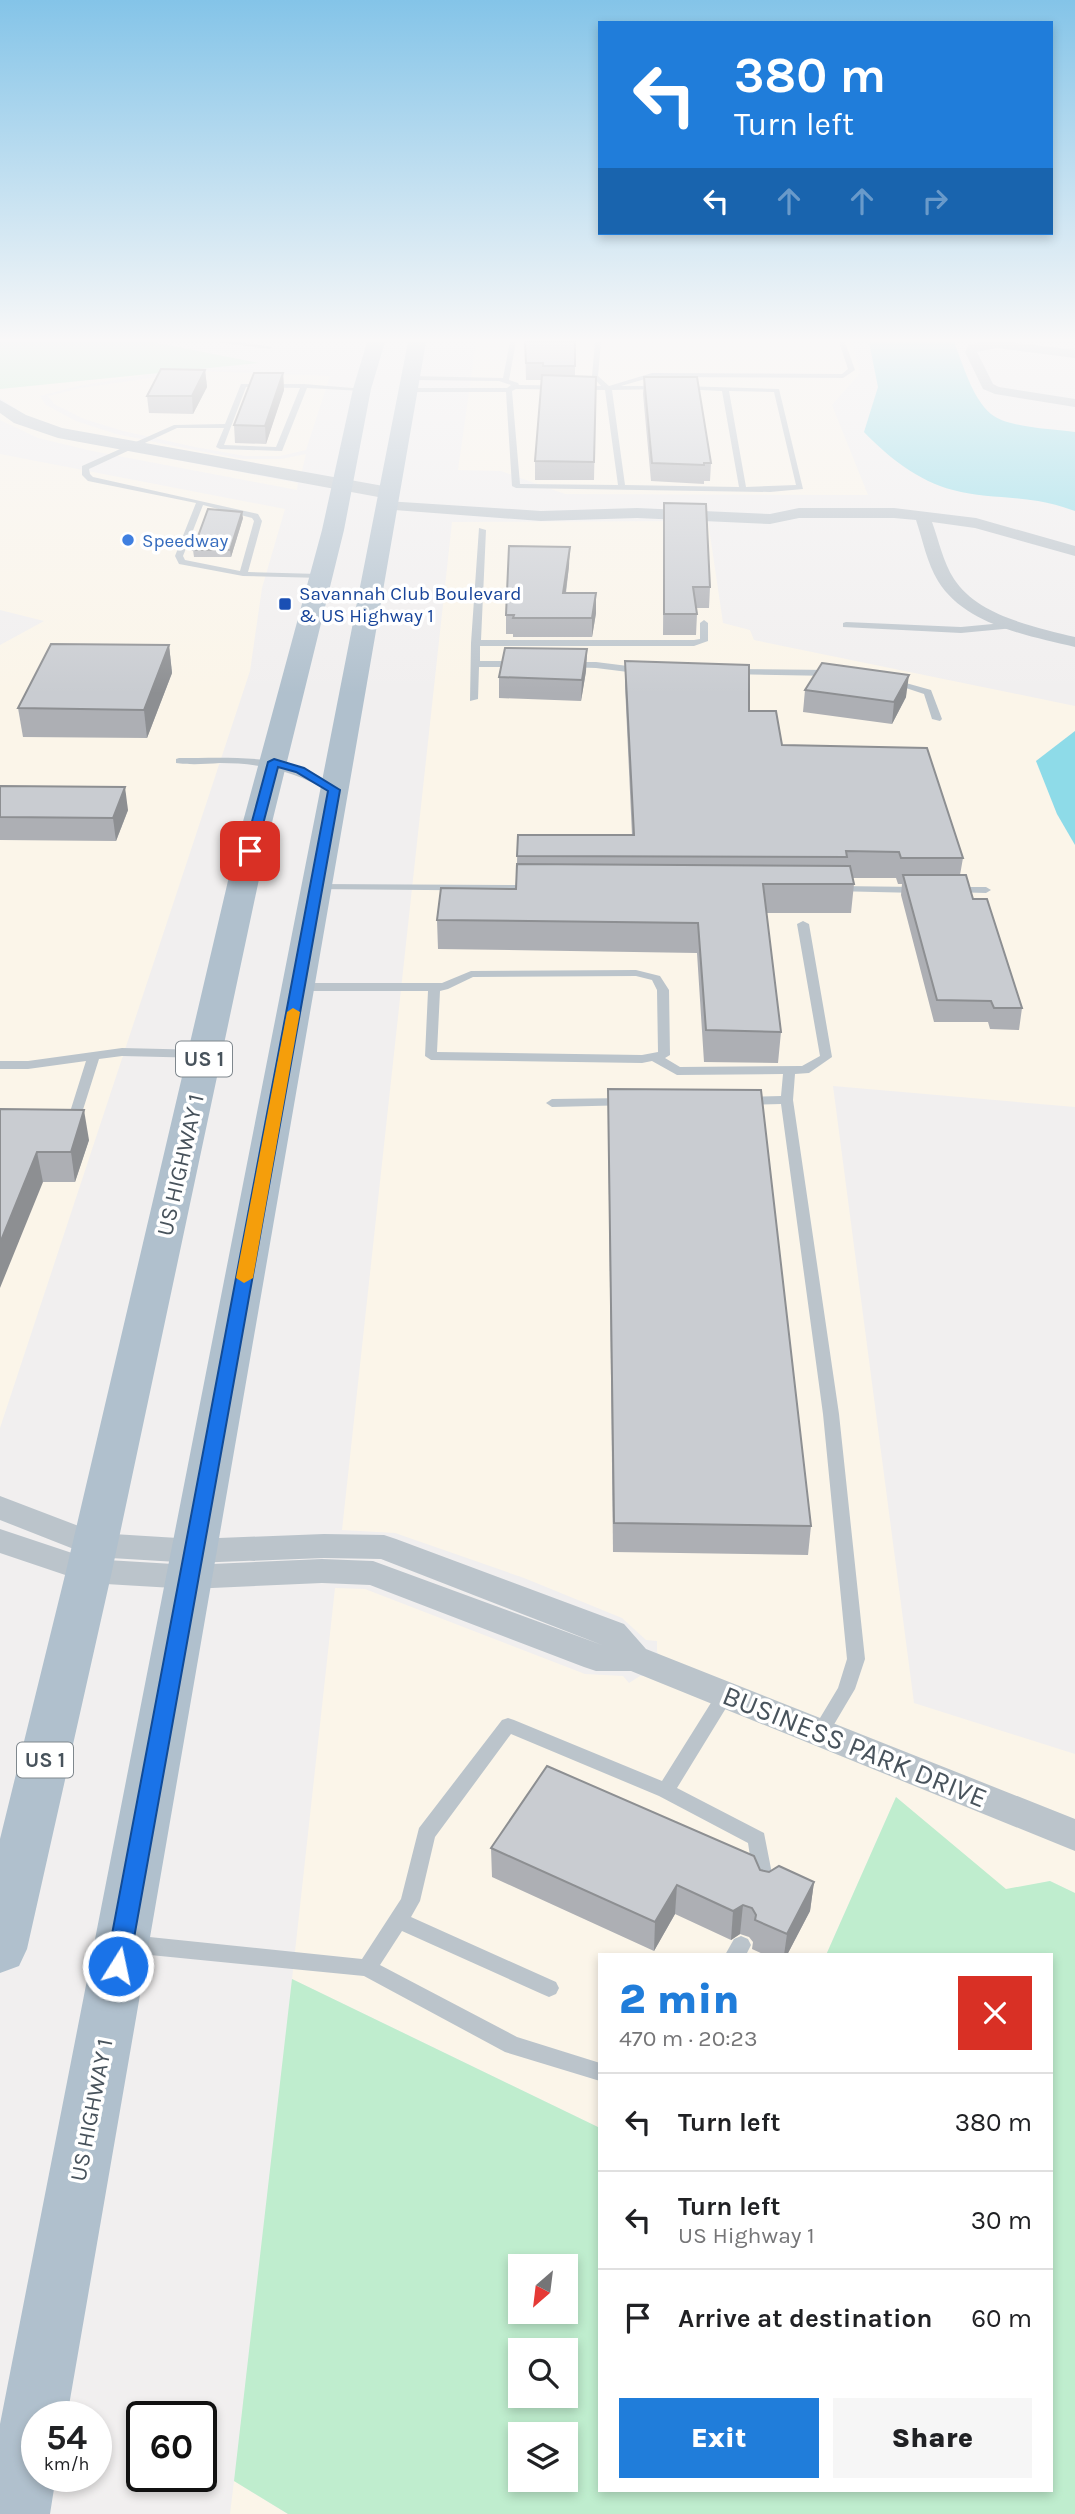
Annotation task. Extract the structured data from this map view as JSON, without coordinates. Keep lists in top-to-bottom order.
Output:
{
  "streets": {
    "main road": ["US 1", "US HIGHWAY 1"],
    "street": ["BUSINESS PARK DRIVE"]
  },
  "crossings": [
    ["US HIGHWAY 1", "BUSINESS PARK DRIVE"]
  ],
  "places": {
    "other": ["Speedway"],
    "transit": ["Savannah Club Boulevard & US Highway 1"]
  },
  "north": "bottom left",
  "page": {
    "turn": ["380 m", "Turn left"],
    "heading": ["2 min", "470 m · 20:23"],
    "list": [
      {
        "name": "Turn left",
        "value": "380 m"
      },
      {
        "name": "Turn left",
        "note": "US Highway 1",
        "value": "30 m"
      },
      {
        "name": "Arrive at destination",
        "value": "60 m"
      }
    ],
    "buttons": ["Exit", "Share"],
    "speed": "54 km/h",
    "limit": "60"
  }
}
